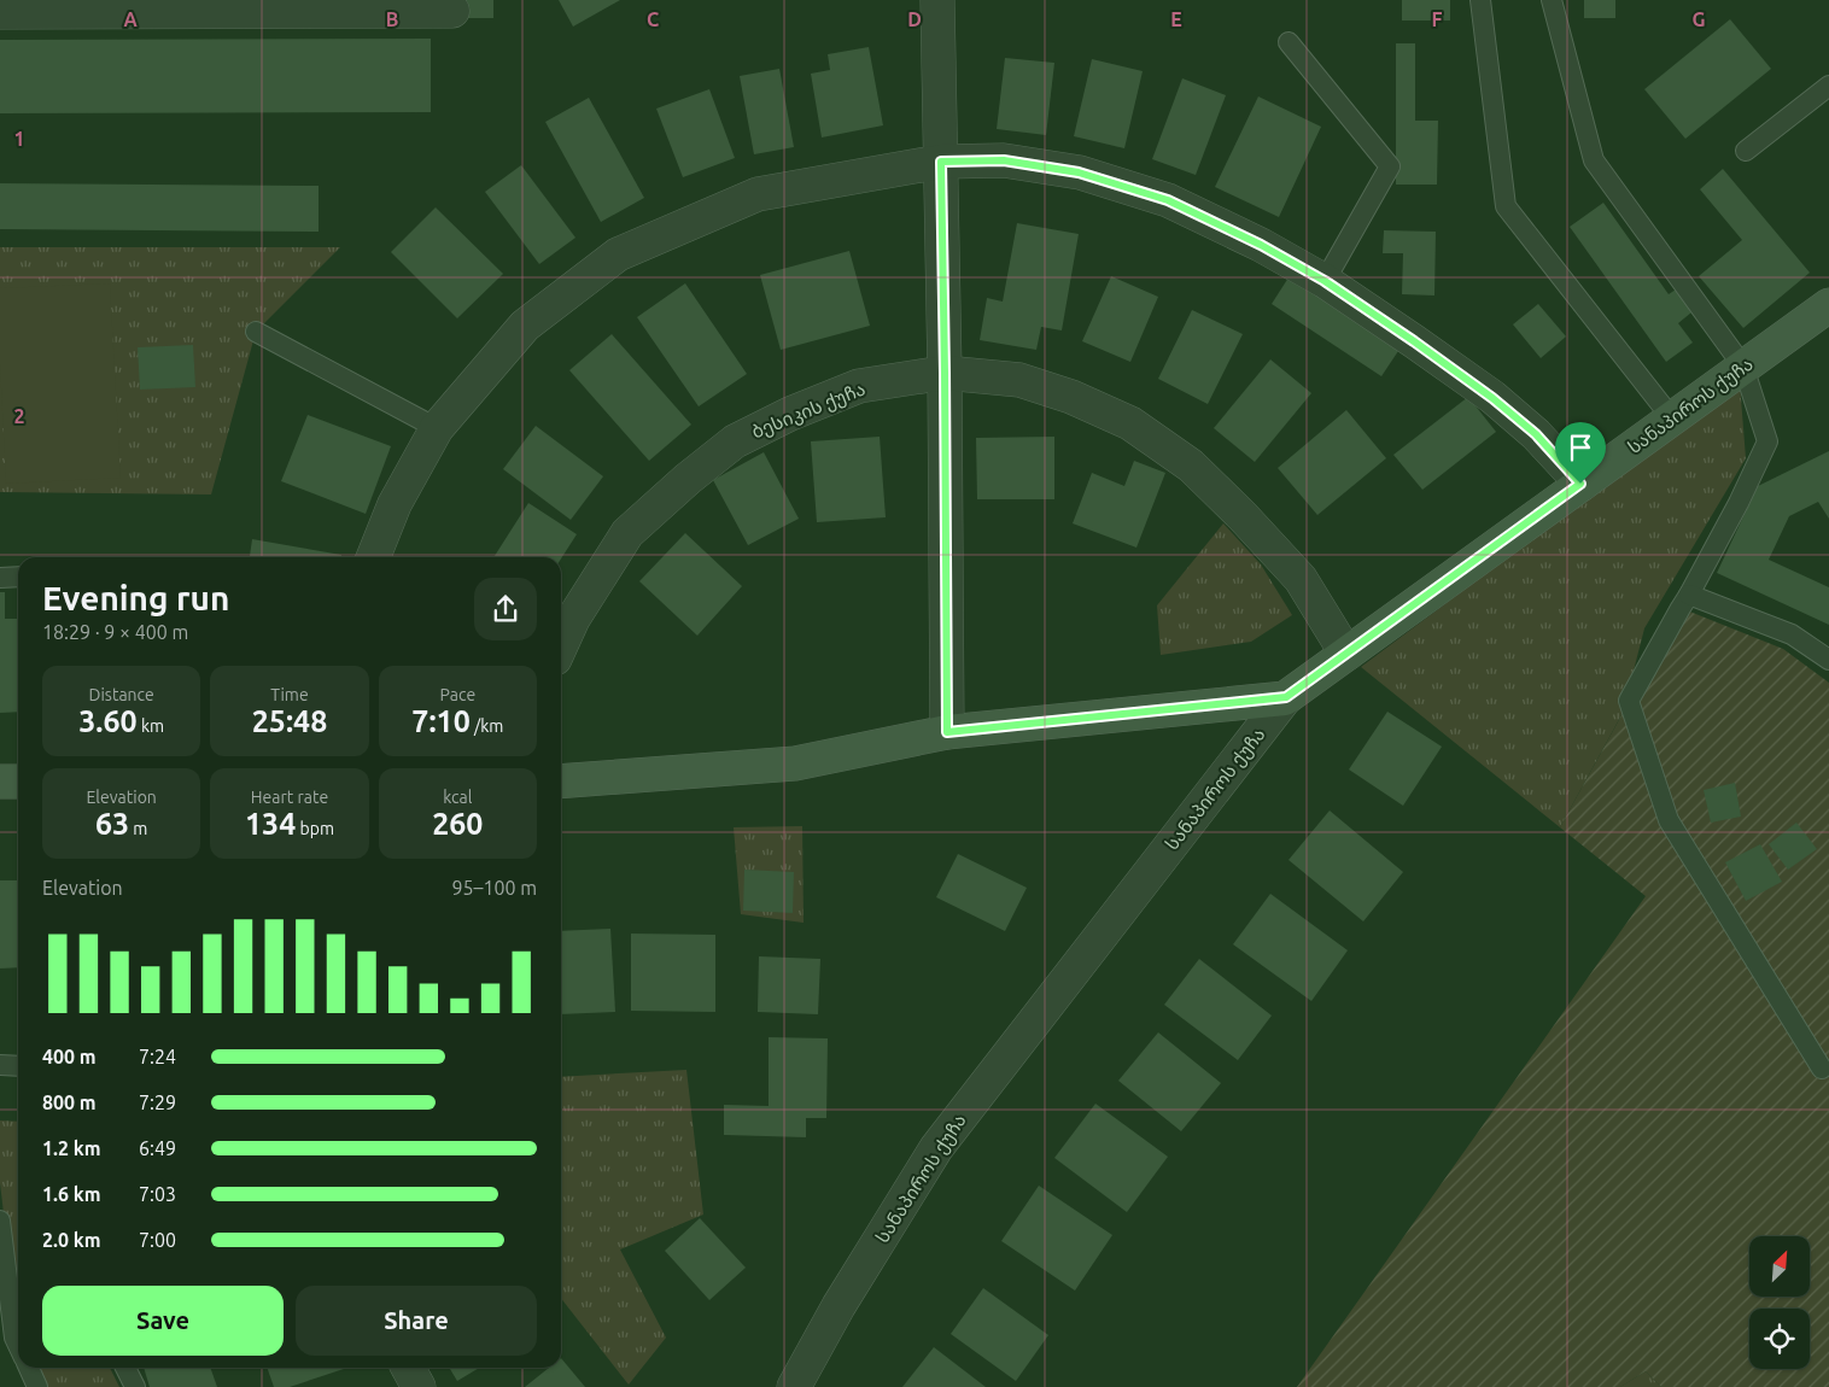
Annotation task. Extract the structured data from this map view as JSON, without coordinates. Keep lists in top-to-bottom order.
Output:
{
  "streets": {
    "main road": ["სანაპიროს ქუჩა"],
    "street": ["ბესიკის ქუჩა"]
  },
  "crossings": [
    ["სანაპიროს ქუჩა", "ბესიკის ქუჩა"]
  ],
  "north": "top right",
  "page": {
    "heading": ["Evening run", "18:29 · 9 × 400 m"],
    "stats": [
      ["Distance", "3.60 km"],
      ["Time", "25:48"],
      ["Pace", "7:10 /km"],
      ["Elevation", "63 m"],
      ["Heart rate", "134 bpm"],
      ["kcal", "260"]
    ],
    "chart": ["Elevation", "95–100 m"],
    "list": [
      {
        "name": "400 m",
        "note": "7:24"
      },
      {
        "name": "800 m",
        "note": "7:29"
      },
      {
        "name": "1.2 km",
        "note": "6:49"
      },
      {
        "name": "1.6 km",
        "note": "7:03"
      },
      {
        "name": "2.0 km",
        "note": "7:00"
      }
    ],
    "buttons": ["Save", "Share"]
  },
  "grid": {
    "columns": [
      "A",
      "B",
      "C",
      "D",
      "E",
      "F",
      "G"
    ],
    "rows": ["1", "2"]
  }
}
